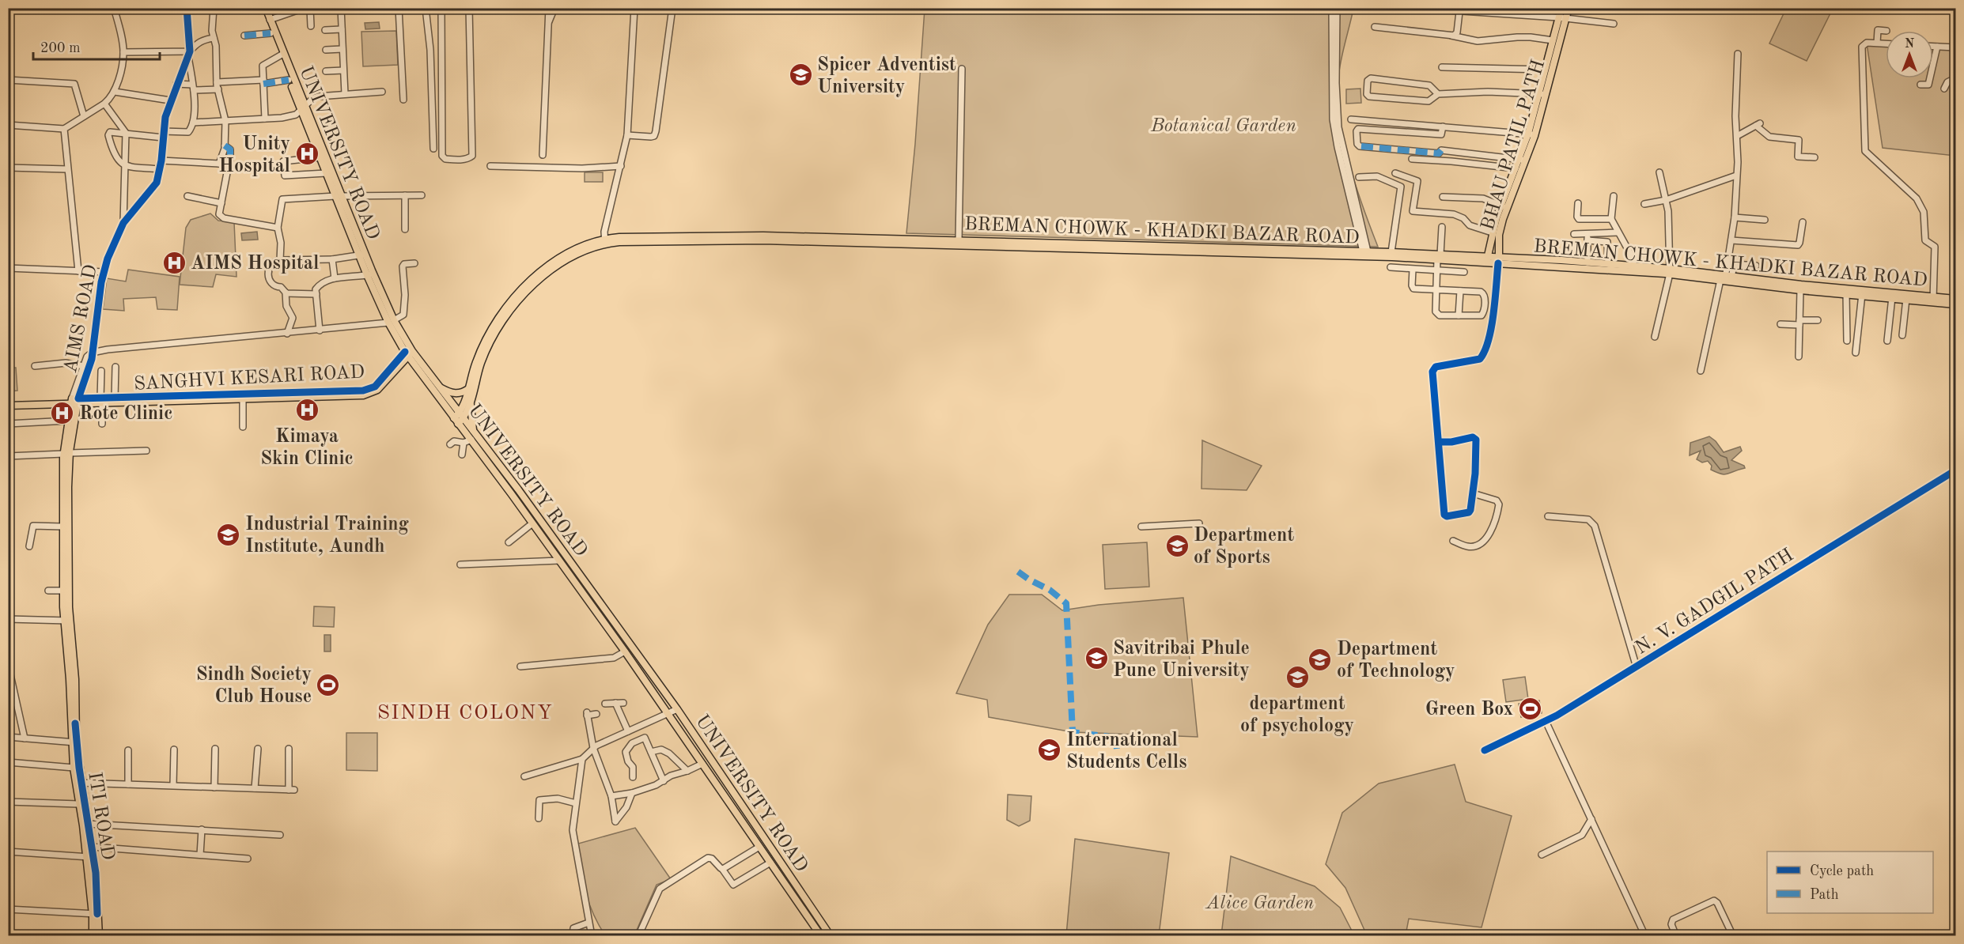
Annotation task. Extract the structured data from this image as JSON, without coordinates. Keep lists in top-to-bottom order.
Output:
{
  "streets": {
    "main road": [
      "BHAU PATIL PATH",
      "UNIVERSITY ROAD",
      "BREMAN CHOWK - KHADKI BAZAR ROAD",
      "SANGHVI KESARI ROAD",
      "ITI ROAD"
    ],
    "street": ["AIMS ROAD", "N. V. GADGIL PATH"]
  },
  "crossings": [
    ["BHAU PATIL PATH", "BREMAN CHOWK - KHADKI BAZAR ROAD"],
    ["UNIVERSITY ROAD", "BREMAN CHOWK - KHADKI BAZAR ROAD"],
    ["UNIVERSITY ROAD", "SANGHVI KESARI ROAD"],
    ["AIMS ROAD", "SANGHVI KESARI ROAD"],
    ["AIMS ROAD", "ITI ROAD"],
    ["SANGHVI KESARI ROAD", "ITI ROAD"]
  ],
  "districts": ["SINDH COLONY"],
  "parks": ["Botanical Garden", "Alice Garden"],
  "places": {
    "school or university": [
      "Spicer Adventist University",
      "Industrial Training Institute, Aundh",
      "Department of Sports",
      "Savitribai Phule Pune University",
      "Department of Technology",
      "department of psychology",
      "International Students Cells"
    ],
    "hospital": [
      "Unity Hospital",
      "AIMS Hospital",
      "Kimaya Skin Clinic",
      "Rote Clinic"
    ],
    "sports": ["Sindh Society Club House", "Green Box"]
  },
  "legend": ["Cycle path", "Path"],
  "scale_bar": "200 m",
  "north": "top"
}
